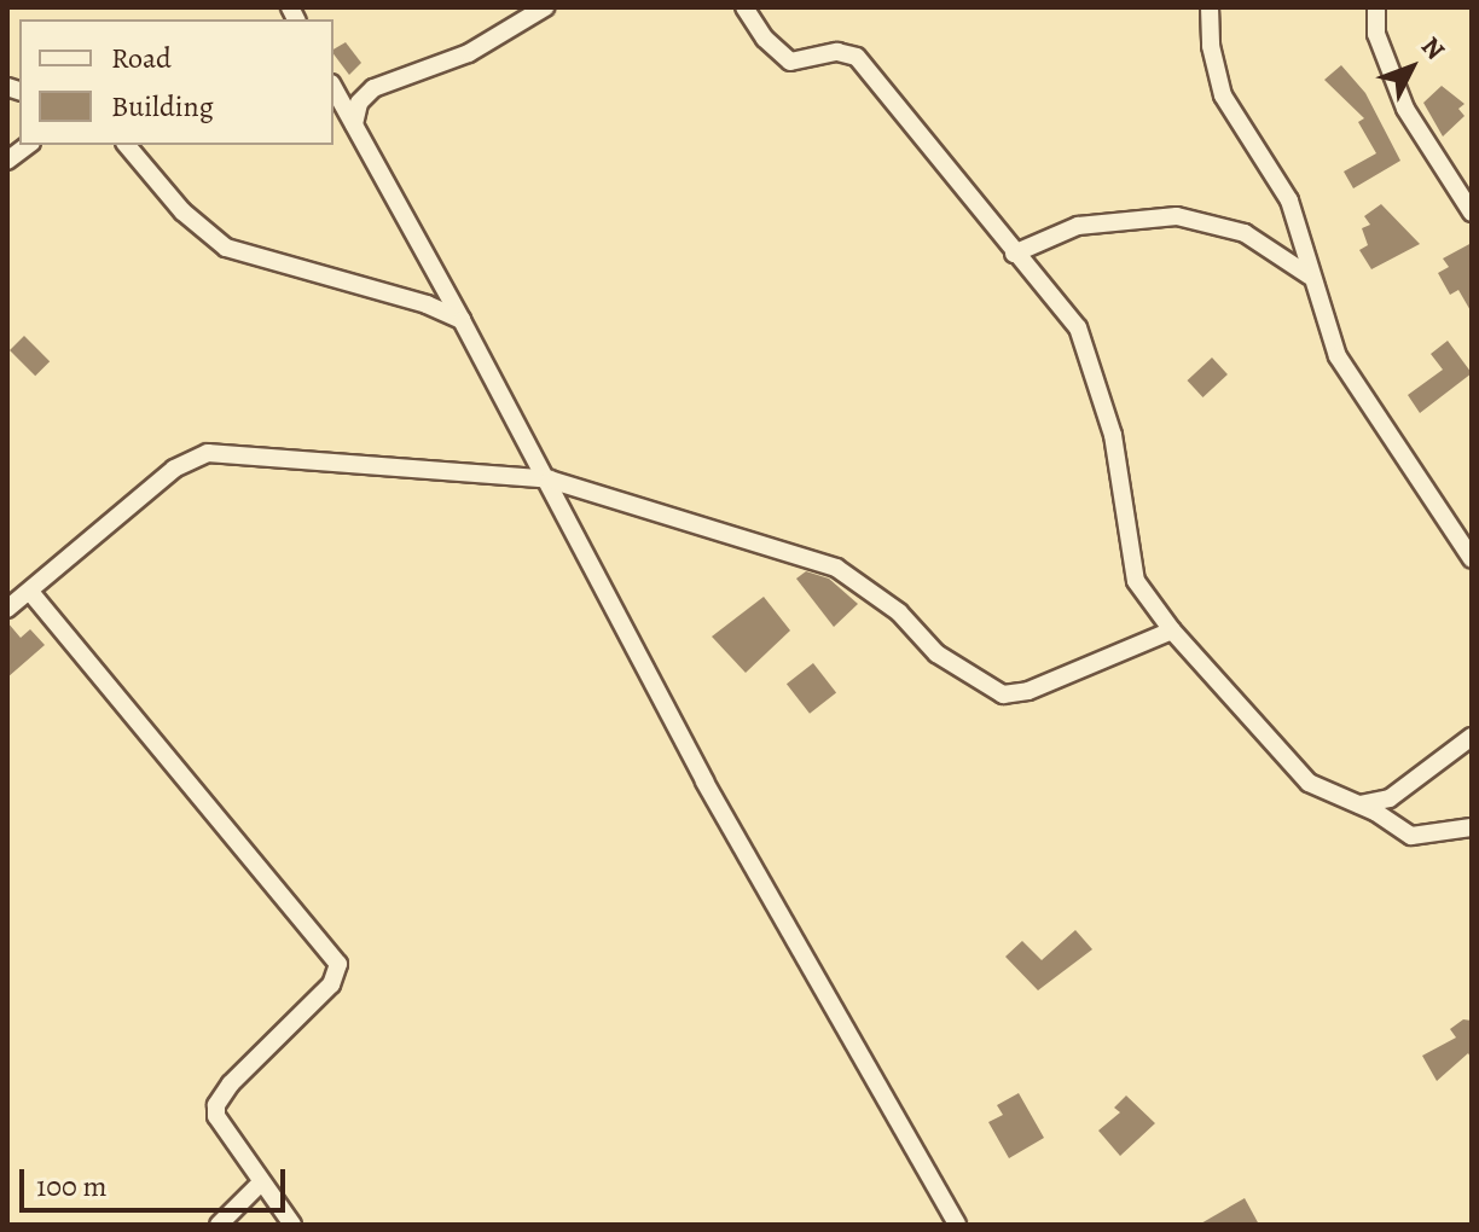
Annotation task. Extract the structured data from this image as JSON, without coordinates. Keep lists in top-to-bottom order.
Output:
{
  "legend": ["Road", "Building"],
  "scale_bar": "100 m",
  "north": "top right"
}
